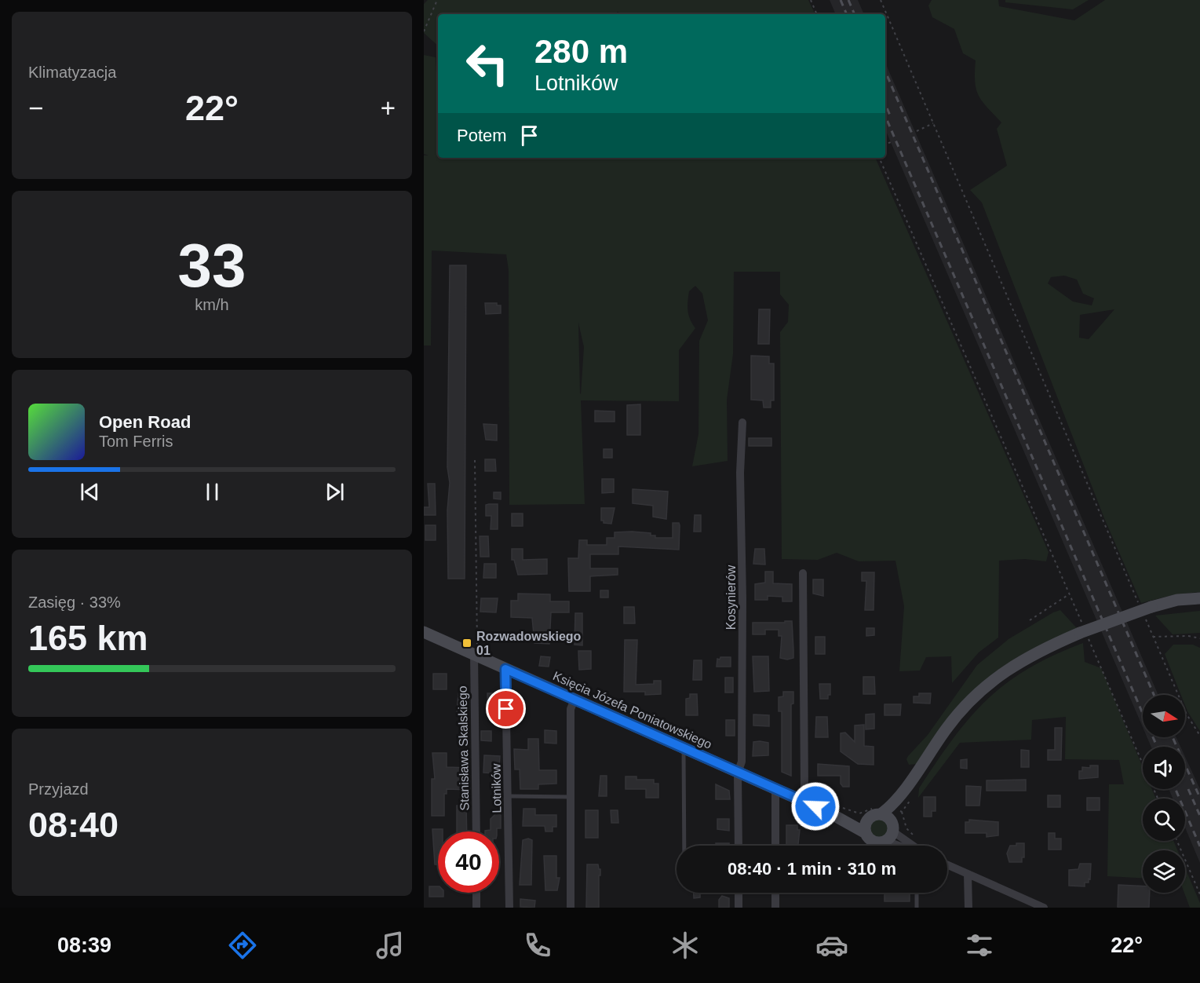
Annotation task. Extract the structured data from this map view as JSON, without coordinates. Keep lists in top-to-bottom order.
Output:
{
  "streets": {
    "street": [
      "Kosynierów",
      "Księcia Józefa Poniatowskiego",
      "Stanisława Skalskiego",
      "Lotników"
    ]
  },
  "crossings": [
    ["Kosynierów", "Księcia Józefa Poniatowskiego"],
    ["Księcia Józefa Poniatowskiego", "Stanisława Skalskiego"],
    ["Księcia Józefa Poniatowskiego", "Lotników"]
  ],
  "places": {
    "transit": ["Rozwadowskiego 01"]
  },
  "north": "right",
  "page": {
    "tile": [
      "Klimatyzacja",
      ["33", "km/h"],
      ["Zasięg · 33%", "165 km"],
      ["Przyjazd", "08:40"]
    ],
    "turn": ["280 m", "Lotników"],
    "heat": ["−", "22°", "+"],
    "then": "Potem",
    "song": ["Open Road", "Tom Ferris"],
    "limit": "40",
    "trip": "08:40 · 1 min · 310 m",
    "tabs": ["08:39", "22°"]
  }
}
